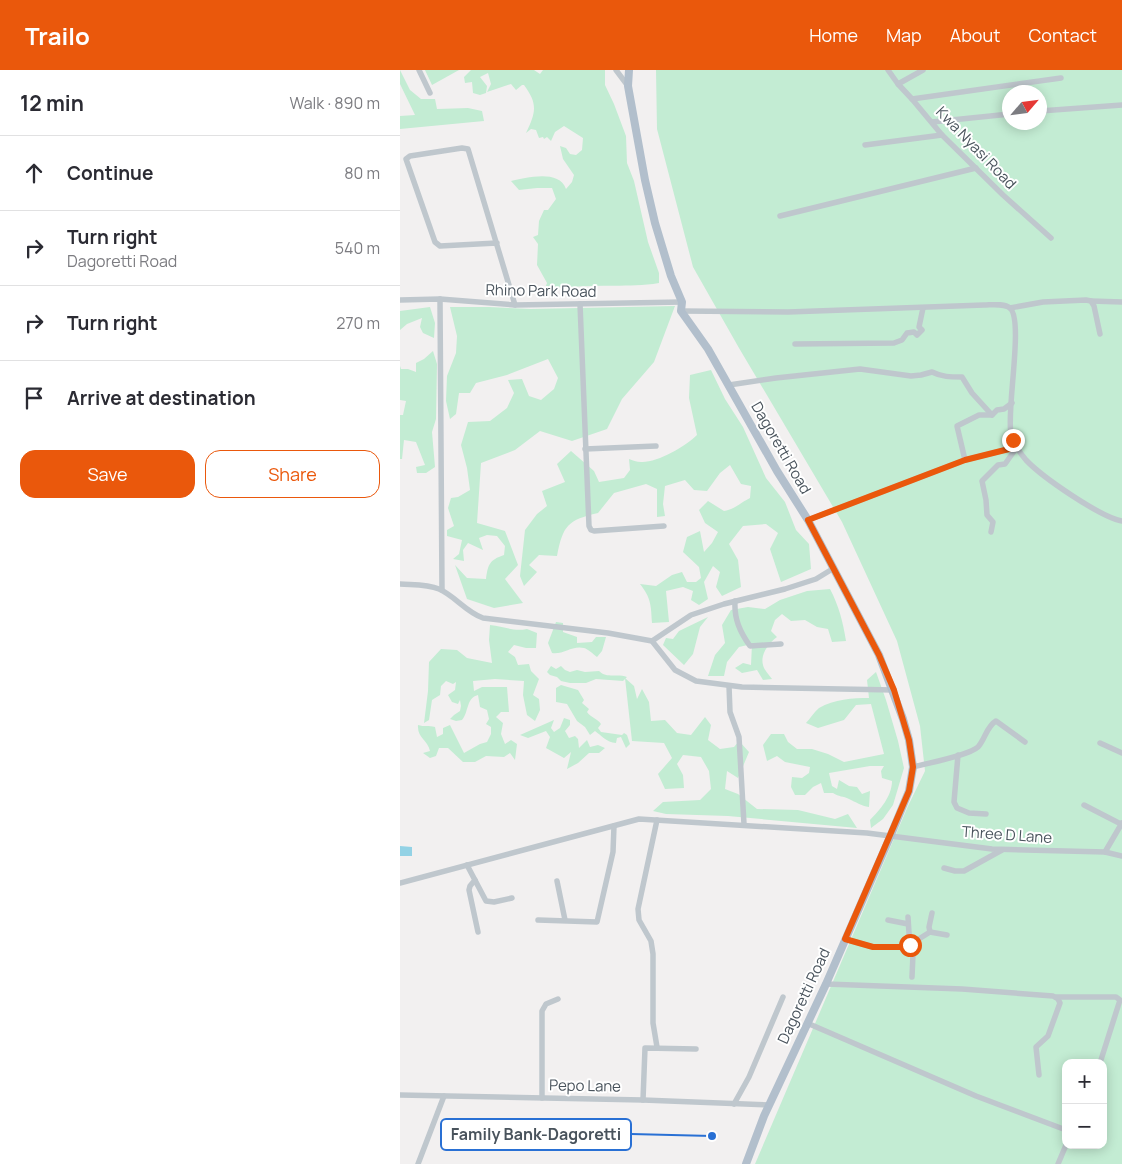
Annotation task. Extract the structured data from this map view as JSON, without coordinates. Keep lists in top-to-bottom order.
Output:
{
  "streets": {
    "main road": ["Dagoretti Road"],
    "street": [
      "Kwa Nyasi Road",
      "Rhino Park Road",
      "Three D Lane",
      "Pepo Lane"
    ]
  },
  "crossings": [
    ["Rhino Park Road", "Dagoretti Road"],
    ["Dagoretti Road", "Three D Lane"],
    ["Dagoretti Road", "Pepo Lane"]
  ],
  "places": ["Family Bank-Dagoretti"],
  "north": "top right",
  "page": {
    "header": "Trailo",
    "nav": [
      "Home",
      "Map",
      "About",
      "Contact"
    ],
    "heading": ["12 min", "Walk · 890 m"],
    "list": [
      ["Continue", "80 m"],
      ["Turn right", "Dagoretti Road", "540 m"],
      ["Turn right", "270 m"],
      "Arrive at destination"
    ],
    "buttons": ["Save", "Share"],
    "map_buttons": ["+", "−"]
  }
}
